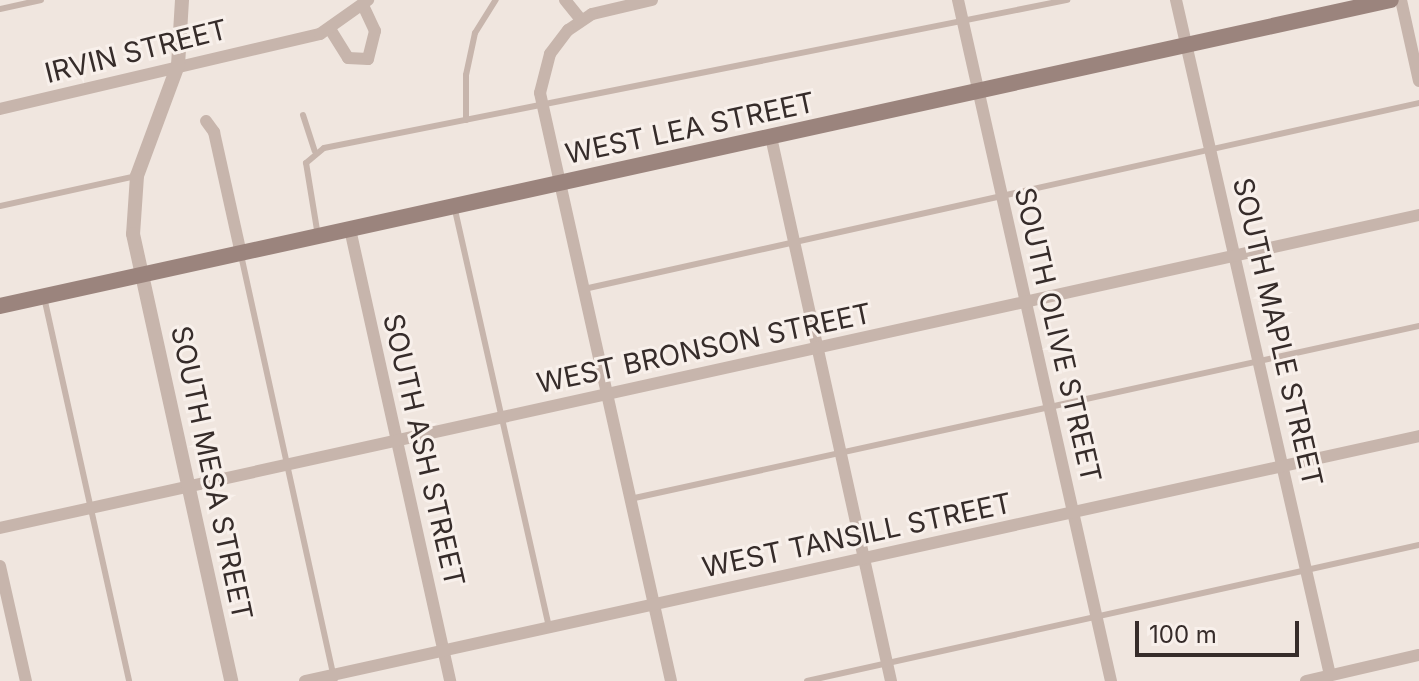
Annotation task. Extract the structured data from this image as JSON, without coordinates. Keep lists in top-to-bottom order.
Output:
{
  "streets": {
    "main road": ["WEST LEA STREET"],
    "street": [
      "IRVIN STREET",
      "SOUTH MAPLE STREET",
      "SOUTH OLIVE STREET",
      "WEST BRONSON STREET",
      "SOUTH ASH STREET",
      "SOUTH MESA STREET",
      "WEST TANSILL STREET"
    ]
  },
  "crossings": [
    ["IRVIN STREET", "SOUTH MESA STREET"],
    ["WEST LEA STREET", "SOUTH MAPLE STREET"],
    ["WEST LEA STREET", "SOUTH OLIVE STREET"],
    ["WEST LEA STREET", "SOUTH ASH STREET"],
    ["WEST LEA STREET", "SOUTH MESA STREET"],
    ["SOUTH MAPLE STREET", "WEST BRONSON STREET"],
    ["SOUTH MAPLE STREET", "WEST TANSILL STREET"],
    ["SOUTH OLIVE STREET", "WEST BRONSON STREET"],
    ["SOUTH OLIVE STREET", "WEST TANSILL STREET"],
    ["WEST BRONSON STREET", "SOUTH ASH STREET"],
    ["WEST BRONSON STREET", "SOUTH MESA STREET"],
    ["SOUTH ASH STREET", "WEST TANSILL STREET"]
  ],
  "scale_bar": "100 m"
}
